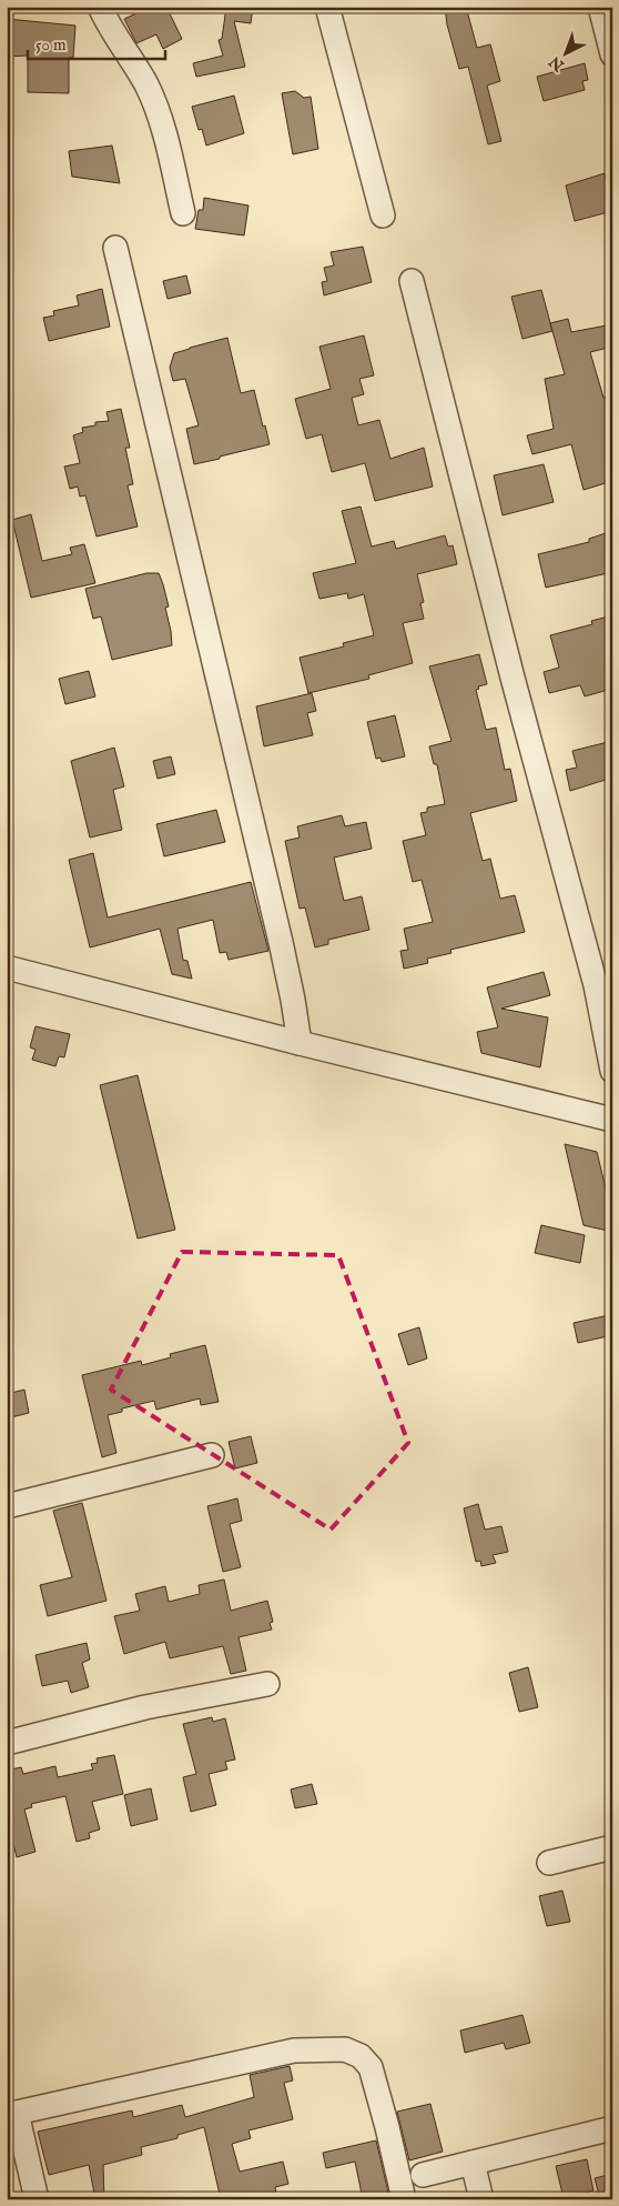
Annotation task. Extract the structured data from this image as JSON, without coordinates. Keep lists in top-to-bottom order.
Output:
{
  "scale_bar": "50 m",
  "north": "bottom left"
}
